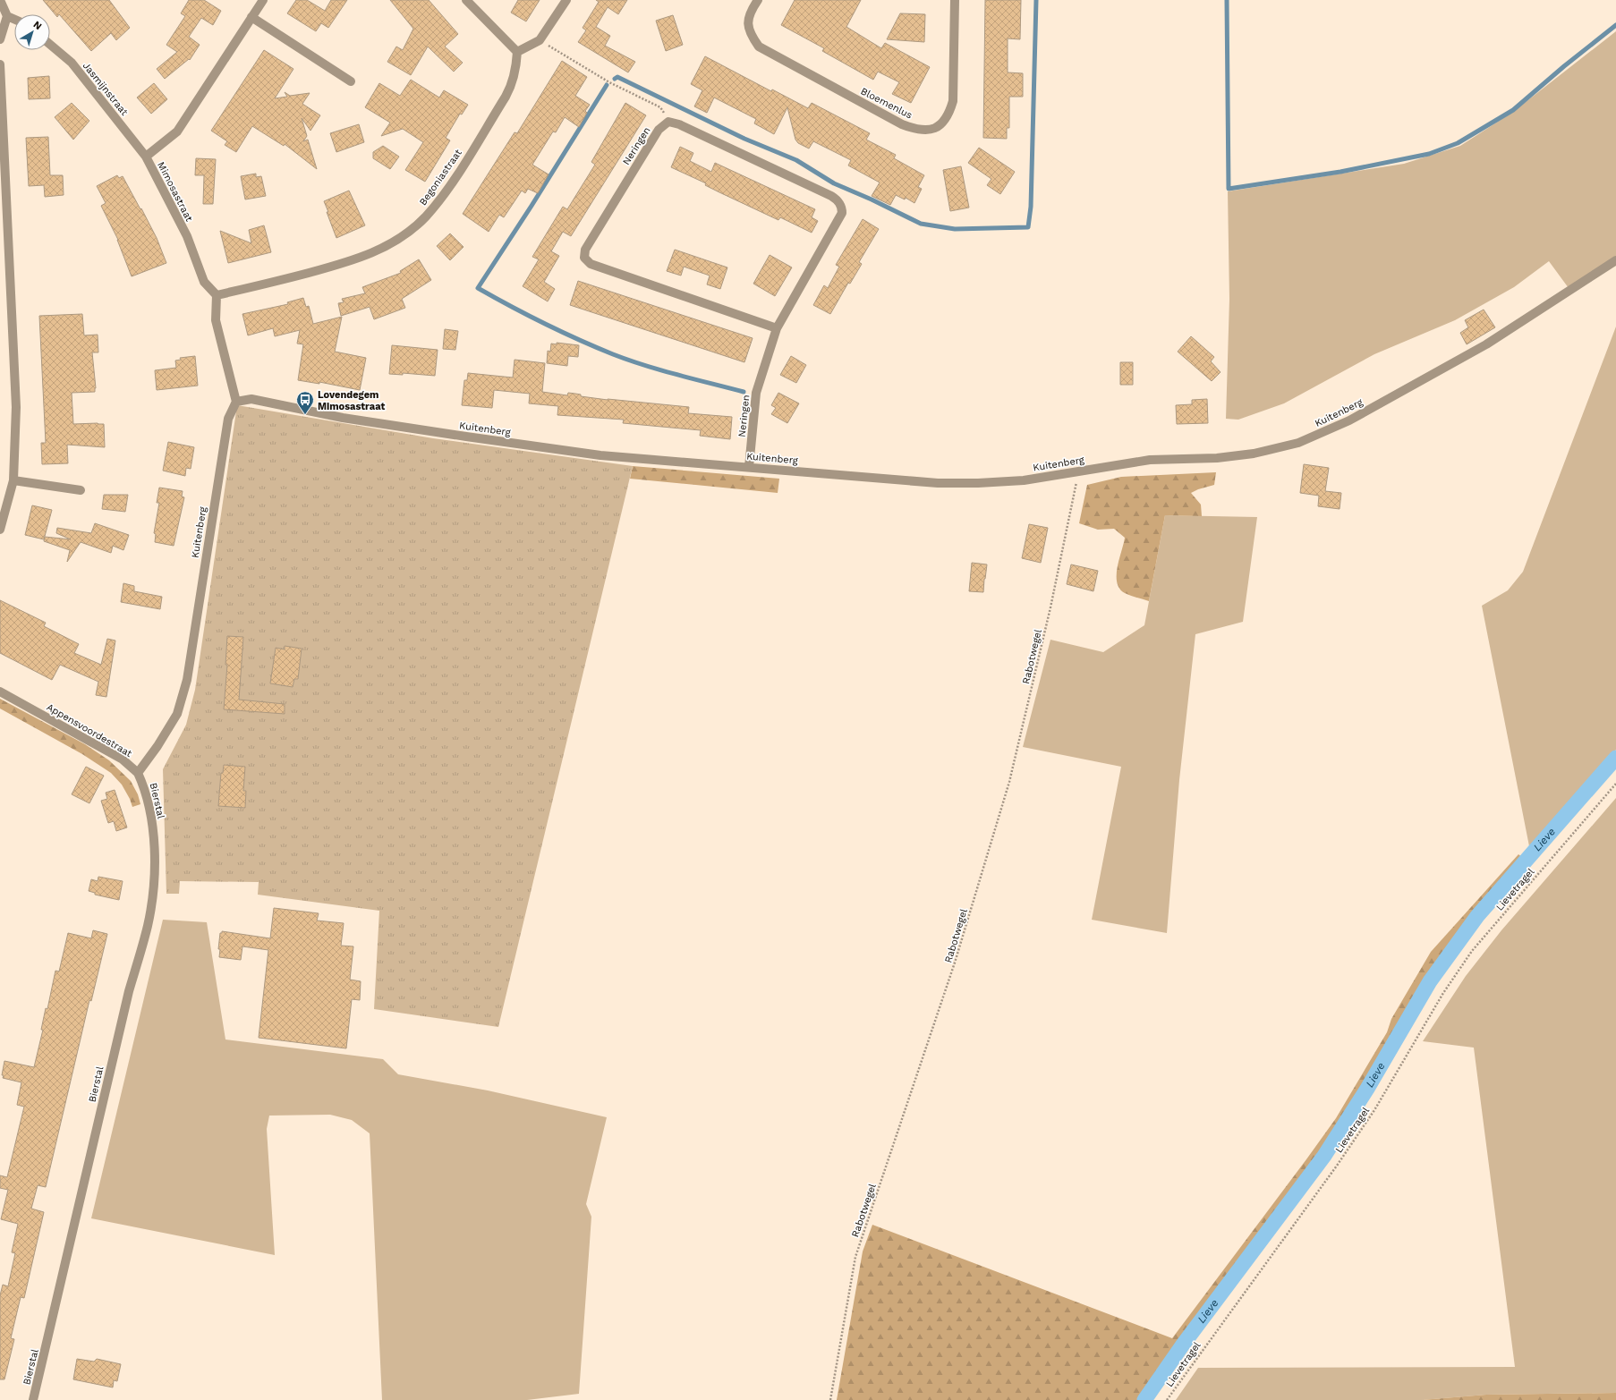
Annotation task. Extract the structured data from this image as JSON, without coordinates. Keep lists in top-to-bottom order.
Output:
{
  "streets": {
    "street": [
      "Jasmijnstraat",
      "Bloemenlus",
      "Neringen",
      "Begoniastraat",
      "Mimosastraat",
      "Kuitenberg",
      "Appensvoordestraat",
      "Bierstal"
    ],
    "path": ["Rabotwegel", "Lievetragel"]
  },
  "crossings": [
    ["Jasmijnstraat", "Mimosastraat"],
    ["Neringen", "Kuitenberg"],
    ["Begoniastraat", "Mimosastraat"],
    ["Kuitenberg", "Rabotwegel"],
    ["Kuitenberg", "Appensvoordestraat"],
    ["Kuitenberg", "Bierstal"],
    ["Appensvoordestraat", "Bierstal"]
  ],
  "water": ["Lieve"],
  "places": {
    "bus stop": ["Lovendegem Mimosastraat"]
  },
  "north": "top right"
}
